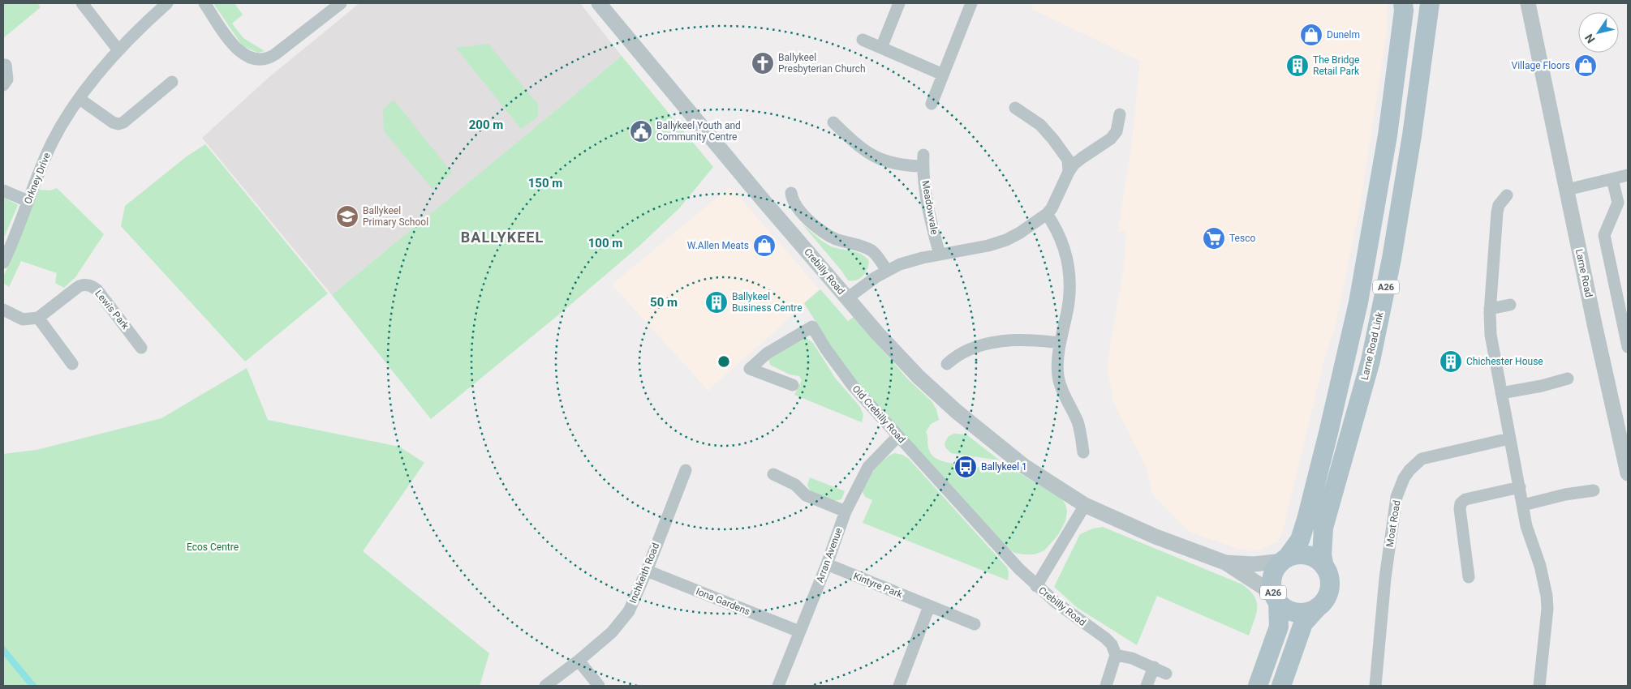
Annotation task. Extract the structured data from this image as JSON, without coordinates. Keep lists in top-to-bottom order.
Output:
{
  "streets": {
    "main road": ["A26", "Larne Road Link"],
    "street": [
      "Orkney Drive",
      "Meadowvale",
      "Crebilly Road",
      "Larne Road",
      "Lewis Park",
      "Old Crebilly Road",
      "Moat Road",
      "Arran Avenue",
      "Inchkeith Road",
      "Kintyre Park",
      "Iona Gardens"
    ]
  },
  "crossings": [
    ["Crebilly Road", "A26"],
    ["Crebilly Road", "Larne Road Link"],
    ["Crebilly Road", "Old Crebilly Road"],
    ["A26", "Larne Road Link"],
    ["Old Crebilly Road", "Arran Avenue"],
    ["Arran Avenue", "Kintyre Park"],
    ["Arran Avenue", "Iona Gardens"],
    ["Inchkeith Road", "Iona Gardens"]
  ],
  "districts": ["BALLYKEEL"],
  "parks": ["Ecos Centre"],
  "places": {
    "shop": ["Dunelm", "Village Floors", "W.Allen Meats"],
    "church": ["Ballykeel Presbyterian Church"],
    "building": ["The Bridge Retail Park", "Ballykeel Business Centre", "Chichester House"],
    "public building": ["Ballykeel Youth and Community Centre"],
    "school or university": ["Ballykeel Primary School"],
    "supermarket": ["Tesco"],
    "bus stop": ["Ballykeel 1"]
  },
  "north": "bottom left",
  "rings": [
    "200 m",
    "150 m",
    "100 m",
    "50 m"
  ]
}
